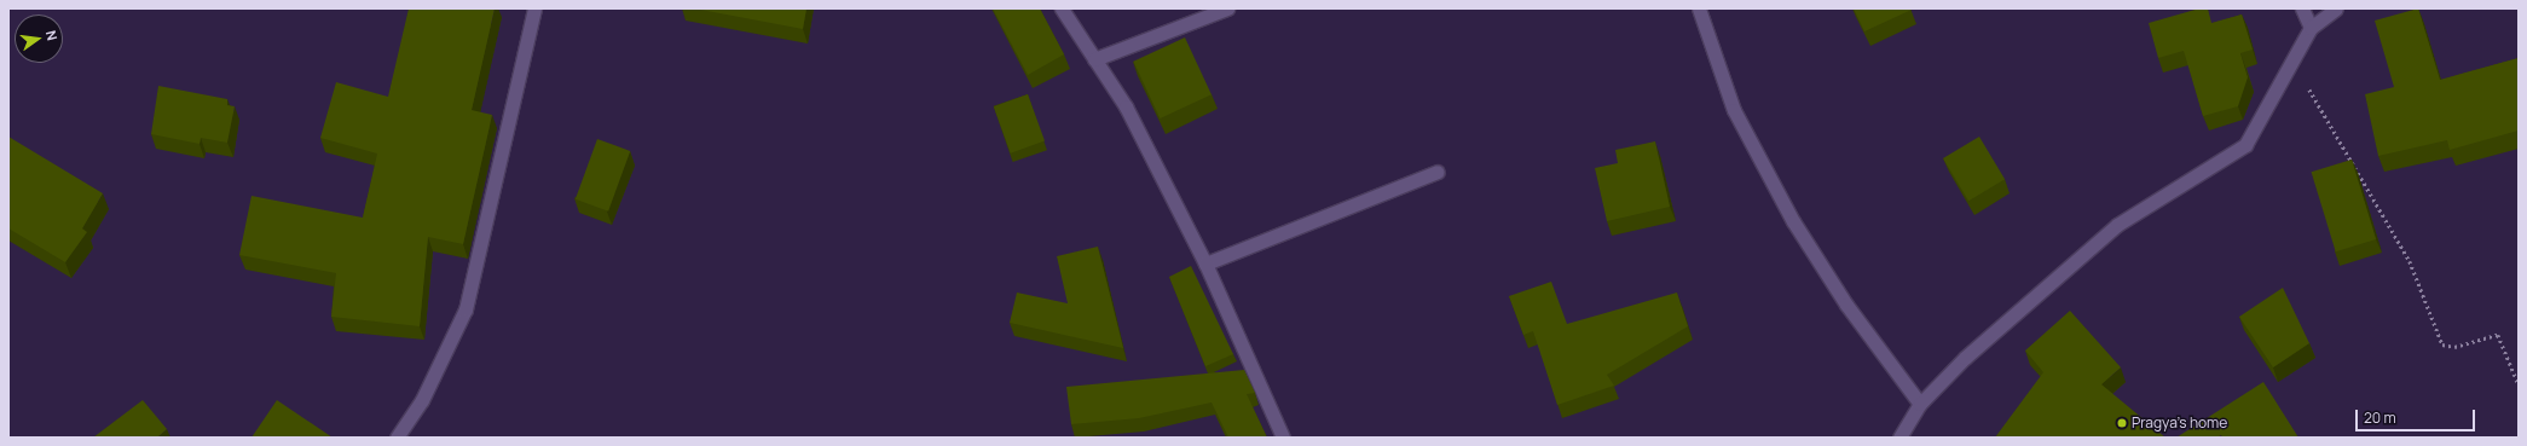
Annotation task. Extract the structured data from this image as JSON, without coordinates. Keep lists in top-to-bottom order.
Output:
{
  "places": ["Pragya's home"],
  "scale_bar": "20 m",
  "north": "right"
}
